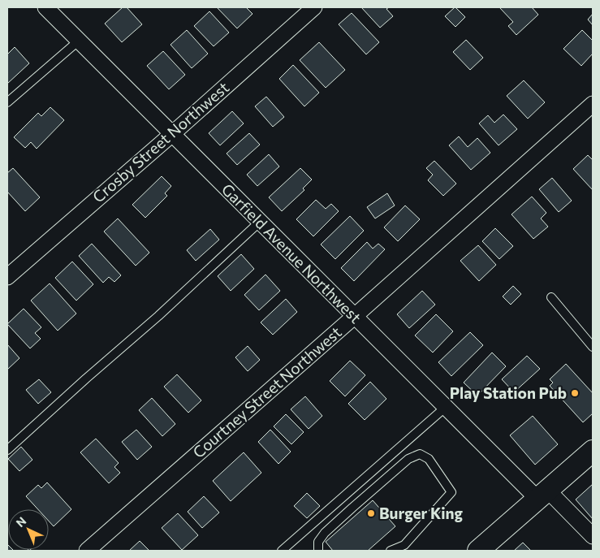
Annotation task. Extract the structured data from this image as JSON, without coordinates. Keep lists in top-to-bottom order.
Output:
{
  "streets": {
    "street": ["Crosby Street Northwest", "Garfield Avenue Northwest", "Courtney Street Northwest"]
  },
  "crossings": [
    ["Crosby Street Northwest", "Garfield Avenue Northwest"],
    ["Garfield Avenue Northwest", "Courtney Street Northwest"]
  ],
  "places": ["Play Station Pub", "Burger King"],
  "north": "top left"
}
